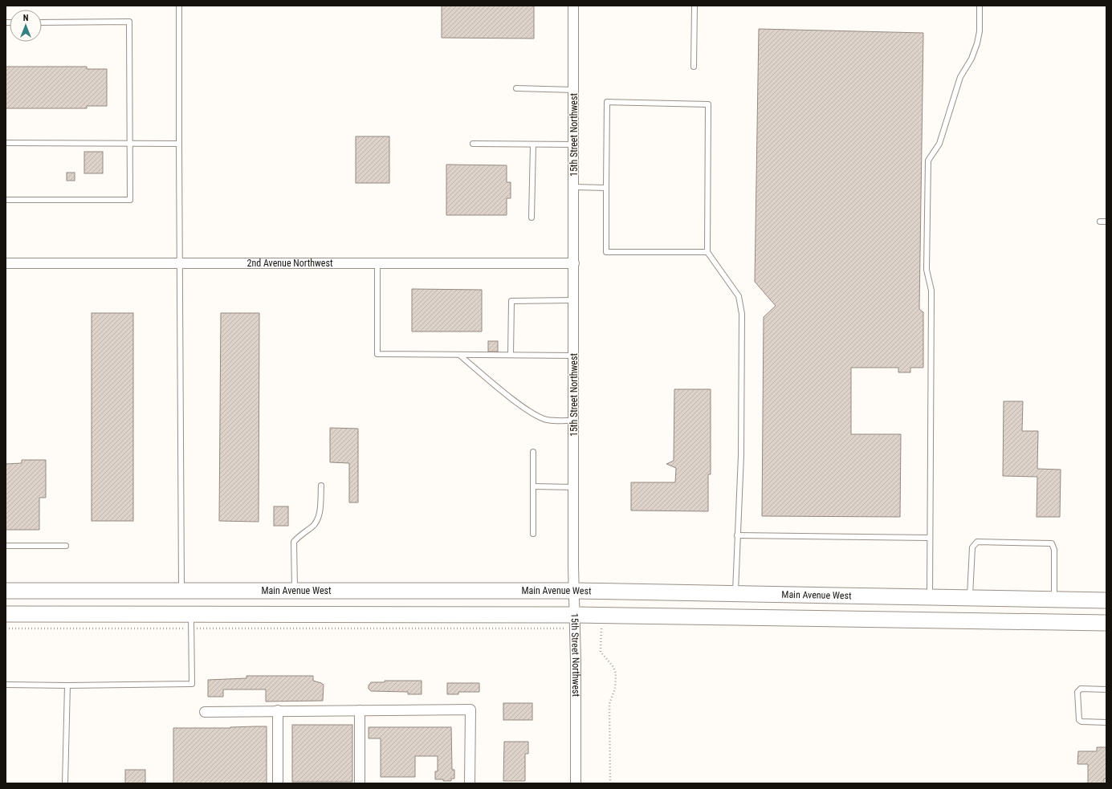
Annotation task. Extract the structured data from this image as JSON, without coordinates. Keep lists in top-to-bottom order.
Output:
{
  "streets": {
    "main road": ["Main Avenue West"],
    "street": ["15th Street Northwest", "2nd Avenue Northwest"]
  },
  "crossings": [
    ["15th Street Northwest", "2nd Avenue Northwest"],
    ["15th Street Northwest", "Main Avenue West"]
  ],
  "north": "top"
}
